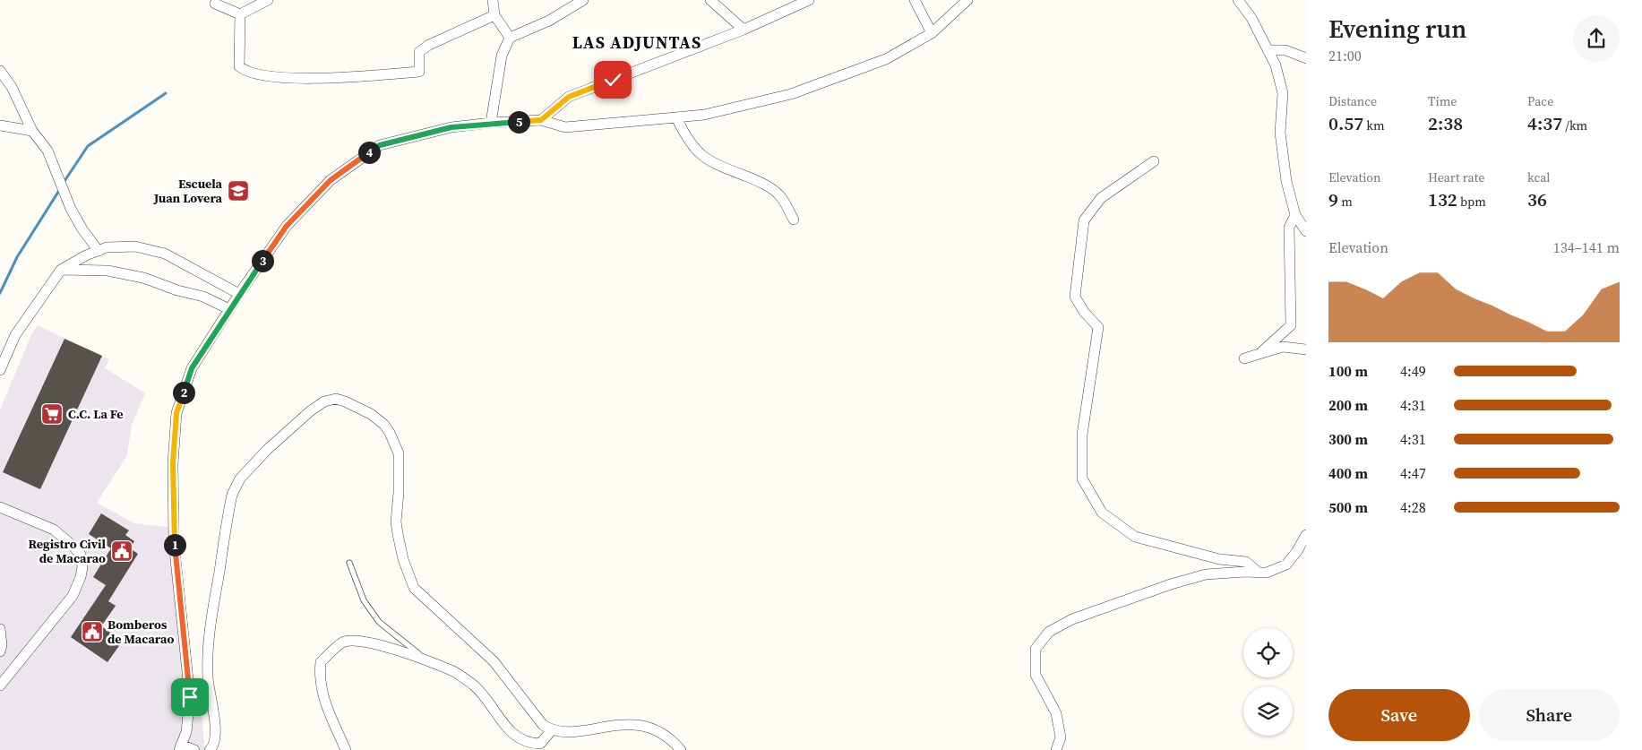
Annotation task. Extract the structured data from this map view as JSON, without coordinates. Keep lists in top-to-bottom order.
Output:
{
  "districts": ["LAS ADJUNTAS"],
  "places": {
    "school or university": ["Escuela Juan Lovera"],
    "supermarket": ["C.C. La Fe"],
    "public building": ["Registro Civil de Macarao", "Bomberos de Macarao"]
  },
  "page": {
    "heading": ["Evening run", "21:00"],
    "stats": [
      ["Distance", "0.57 km"],
      ["Time", "2:38"],
      ["Pace", "4:37 /km"],
      ["Elevation", "9 m"],
      ["Heart rate", "132 bpm"],
      ["kcal", "36"]
    ],
    "pins": [
      "5",
      "4",
      "3",
      "2",
      "1"
    ],
    "chart": ["Elevation", "134–141 m"],
    "list": [
      {
        "name": "100 m",
        "note": "4:49"
      },
      {
        "name": "200 m",
        "note": "4:31"
      },
      {
        "name": "300 m",
        "note": "4:31"
      },
      {
        "name": "400 m",
        "note": "4:47"
      },
      {
        "name": "500 m",
        "note": "4:28"
      }
    ],
    "buttons": ["Save", "Share"]
  }
}
